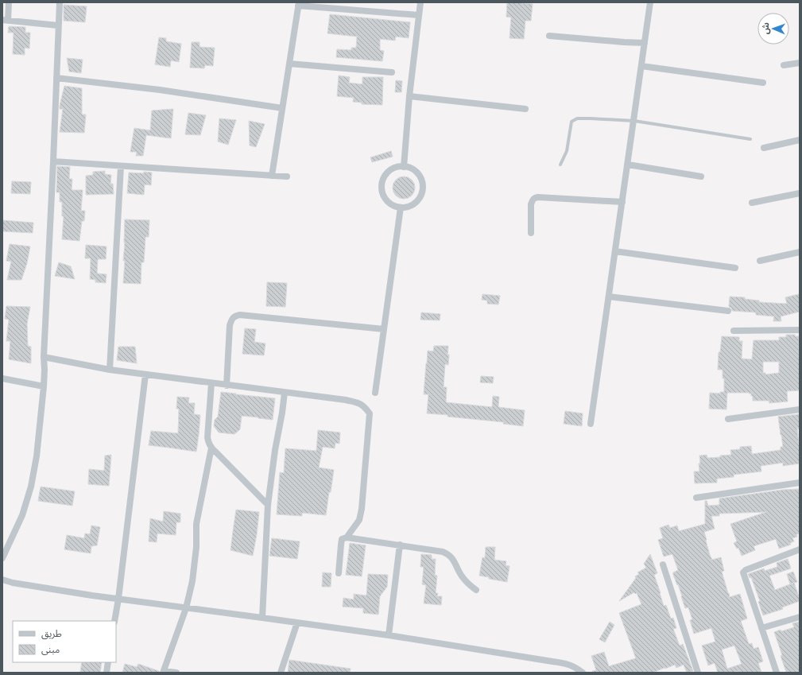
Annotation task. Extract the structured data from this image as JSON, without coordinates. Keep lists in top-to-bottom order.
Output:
{
  "legend": ["طريق", "مبنى"],
  "north": "left"
}
